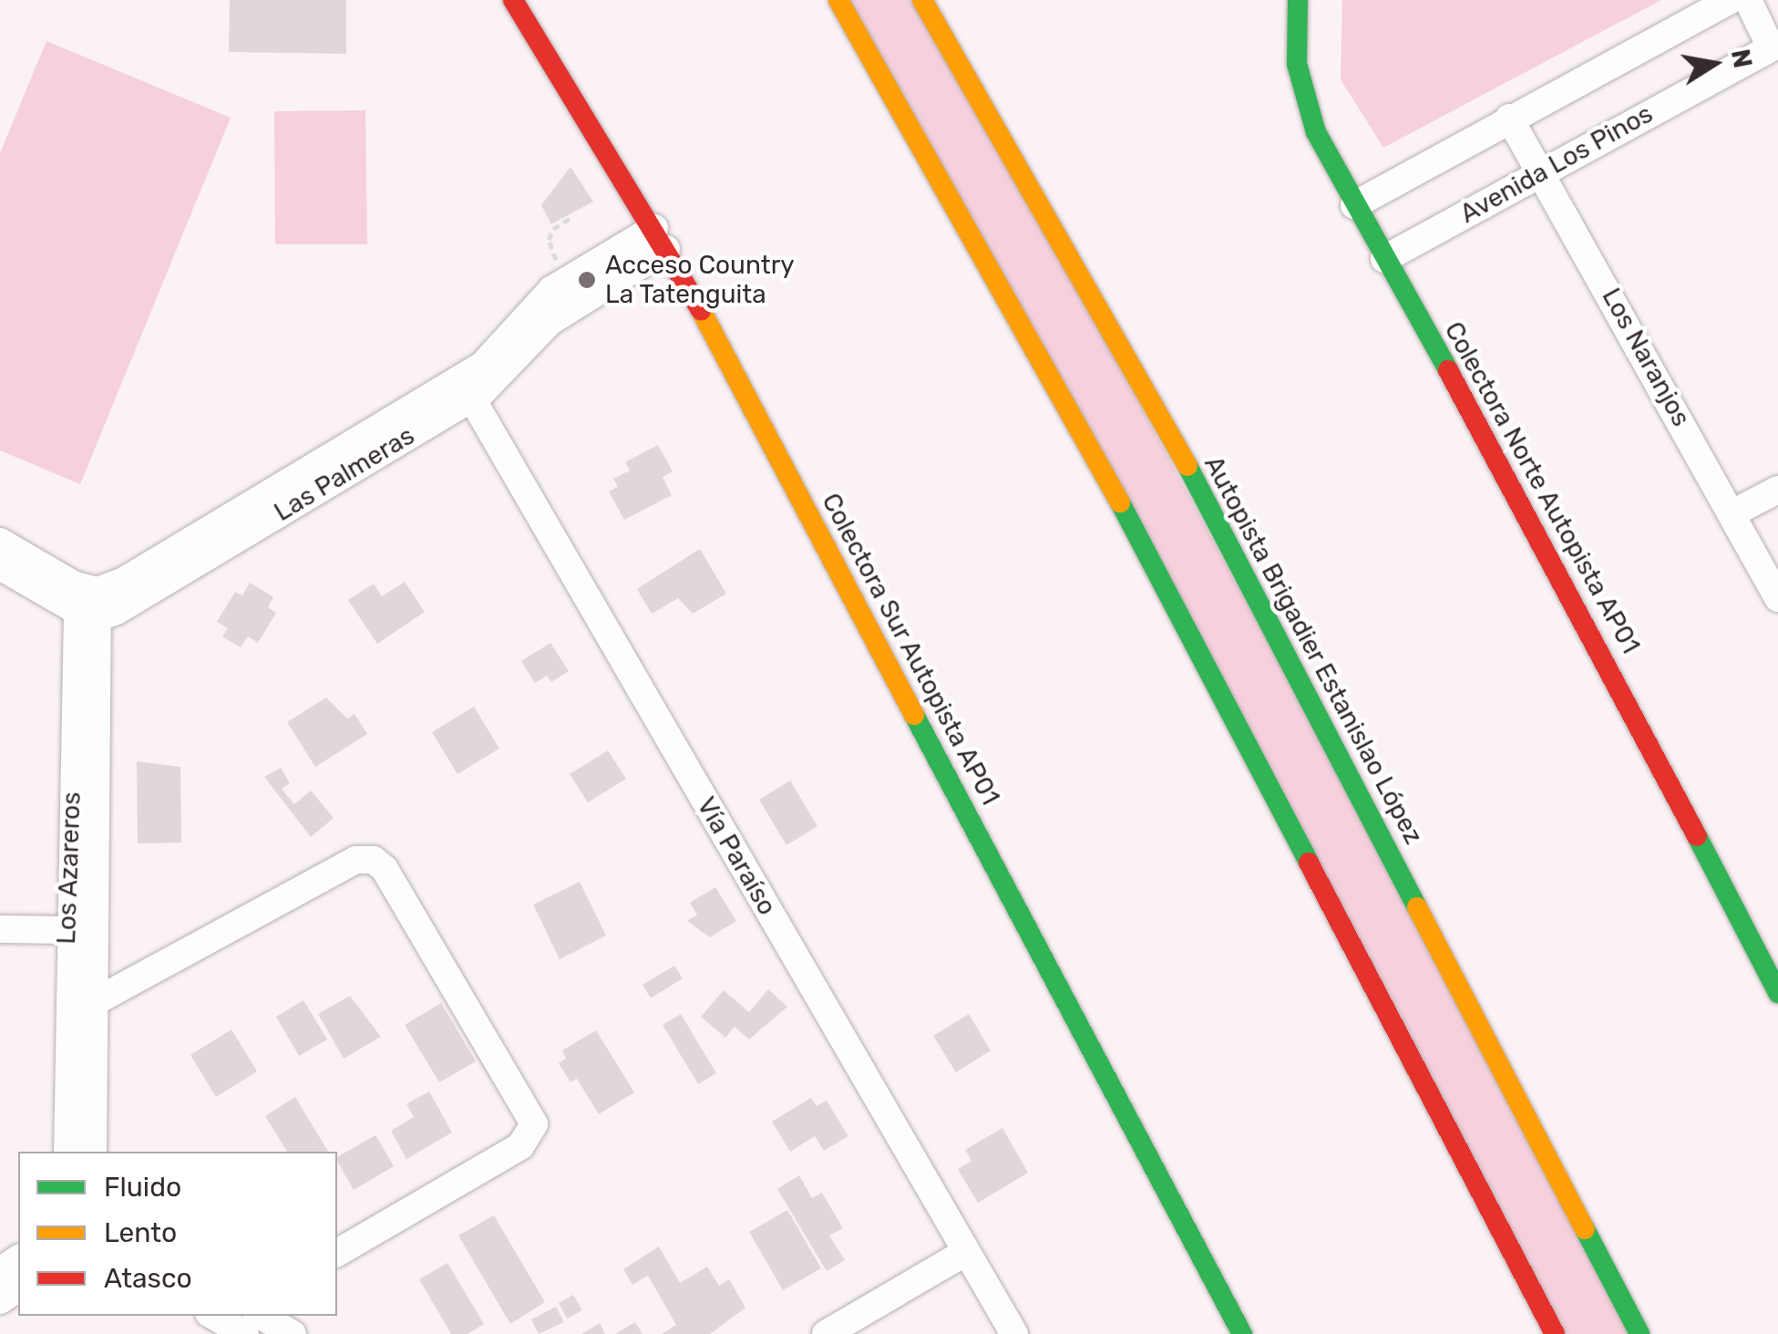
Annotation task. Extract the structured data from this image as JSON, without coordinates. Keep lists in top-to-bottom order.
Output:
{
  "streets": {
    "main road": ["Colectora Norte Autopista AP01", "Colectora Sur Autopista AP01", "Autopista Brigadier Estanislao López"],
    "street": [
      "Avenida Los Pinos",
      "Los Naranjos",
      "Las Palmeras",
      "Vía Paraíso",
      "Los Azareros"
    ]
  },
  "crossings": [
    ["Avenida Los Pinos", "Los Naranjos"],
    ["Avenida Los Pinos", "Colectora Norte Autopista AP01"],
    ["Las Palmeras", "Colectora Sur Autopista AP01"],
    ["Las Palmeras", "Vía Paraíso"],
    ["Las Palmeras", "Los Azareros"]
  ],
  "places": ["Acceso Country La Tatenguita"],
  "legend": ["Fluido", "Lento", "Atasco"],
  "north": "right"
}
